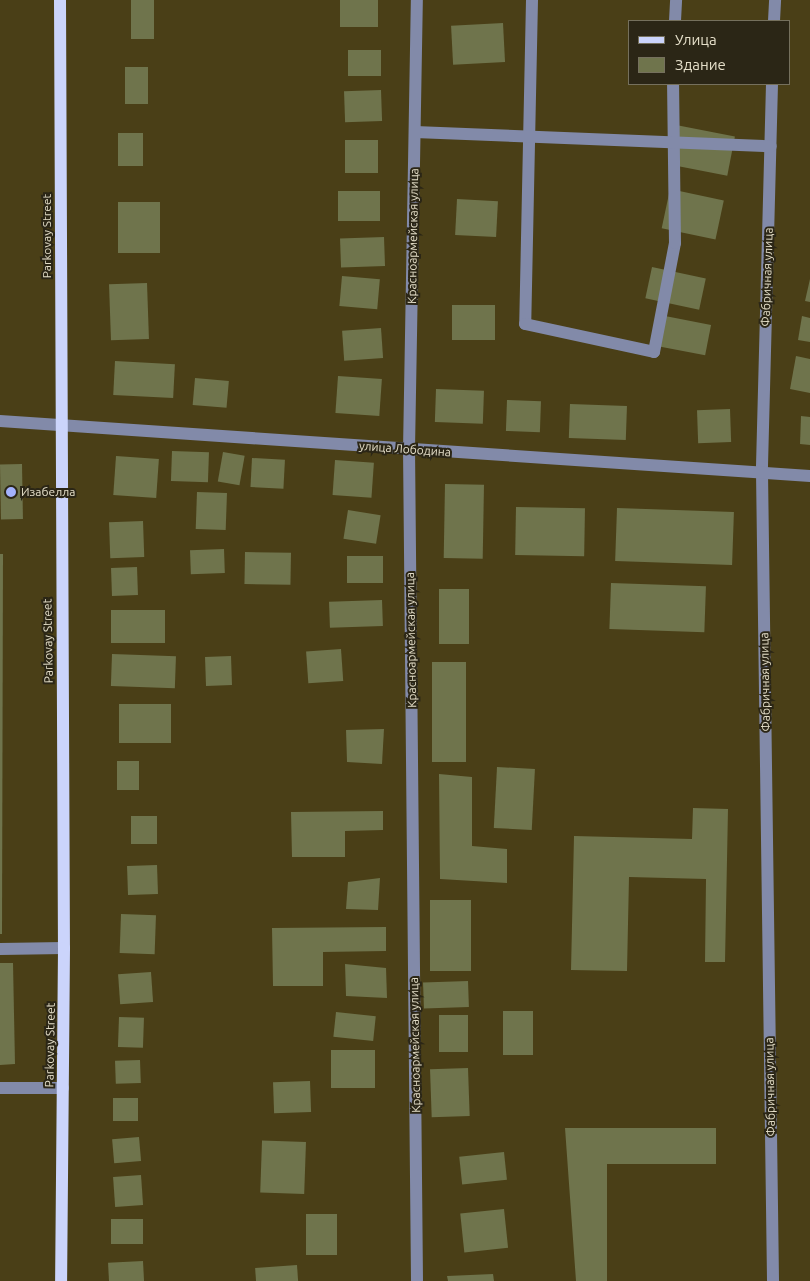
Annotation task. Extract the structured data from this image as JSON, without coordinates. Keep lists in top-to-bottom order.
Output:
{
  "streets": {
    "main road": ["Parkovay Street"],
    "street": ["Красноармейская улица", "Фабричная улица", "улица Лободина"]
  },
  "crossings": [
    ["Parkovay Street", "улица Лободина"],
    ["Красноармейская улица", "улица Лободина"],
    ["Фабричная улица", "улица Лободина"]
  ],
  "places": ["Изабелла"],
  "legend": ["Улица", "Здание"]
}
